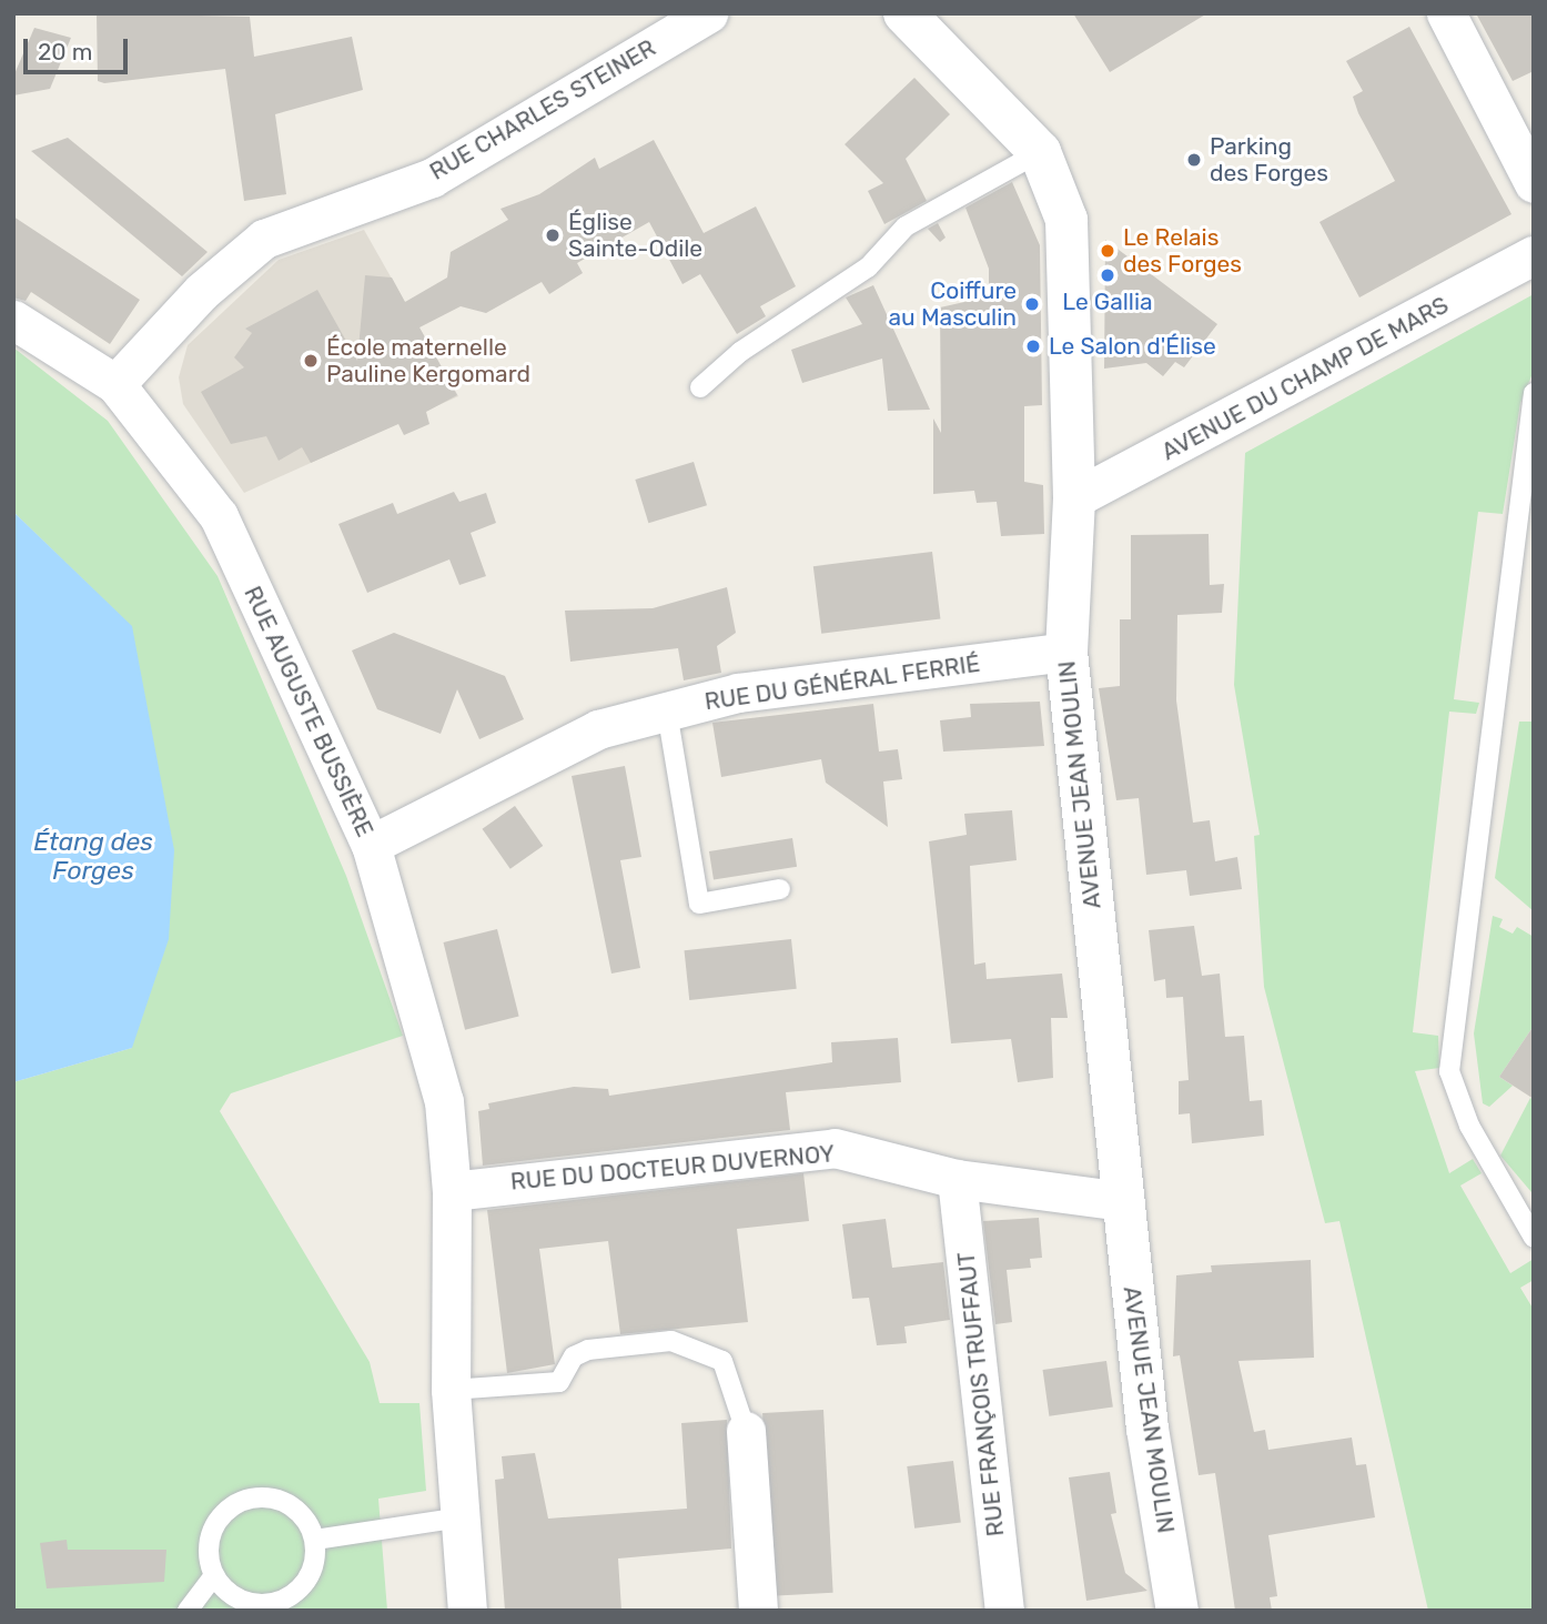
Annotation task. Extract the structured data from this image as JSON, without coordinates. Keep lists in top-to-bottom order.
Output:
{
  "streets": {
    "main road": ["AVENUE JEAN MOULIN"],
    "street": [
      "RUE CHARLES STEINER",
      "AVENUE DU CHAMP DE MARS",
      "RUE DU GÉNÉRAL FERRIÉ",
      "RUE AUGUSTE BUSSIÈRE",
      "RUE DU DOCTEUR DUVERNOY",
      "RUE FRANÇOIS TRUFFAUT"
    ]
  },
  "crossings": [
    ["RUE CHARLES STEINER", "RUE AUGUSTE BUSSIÈRE"],
    ["AVENUE DU CHAMP DE MARS", "AVENUE JEAN MOULIN"],
    ["RUE DU GÉNÉRAL FERRIÉ", "RUE AUGUSTE BUSSIÈRE"],
    ["RUE DU GÉNÉRAL FERRIÉ", "AVENUE JEAN MOULIN"],
    ["RUE AUGUSTE BUSSIÈRE", "RUE DU DOCTEUR DUVERNOY"],
    ["AVENUE JEAN MOULIN", "RUE DU DOCTEUR DUVERNOY"],
    ["RUE DU DOCTEUR DUVERNOY", "RUE FRANÇOIS TRUFFAUT"]
  ],
  "water": ["Étang des Forges"],
  "places": [
    "Parking des Forges",
    "Église Sainte-Odile",
    "Le Relais des Forges",
    "Le Gallia",
    "Coiffure au Masculin",
    "Le Salon d'Élise",
    "École maternelle Pauline Kergomard"
  ],
  "scale_bar": "20 m"
}
